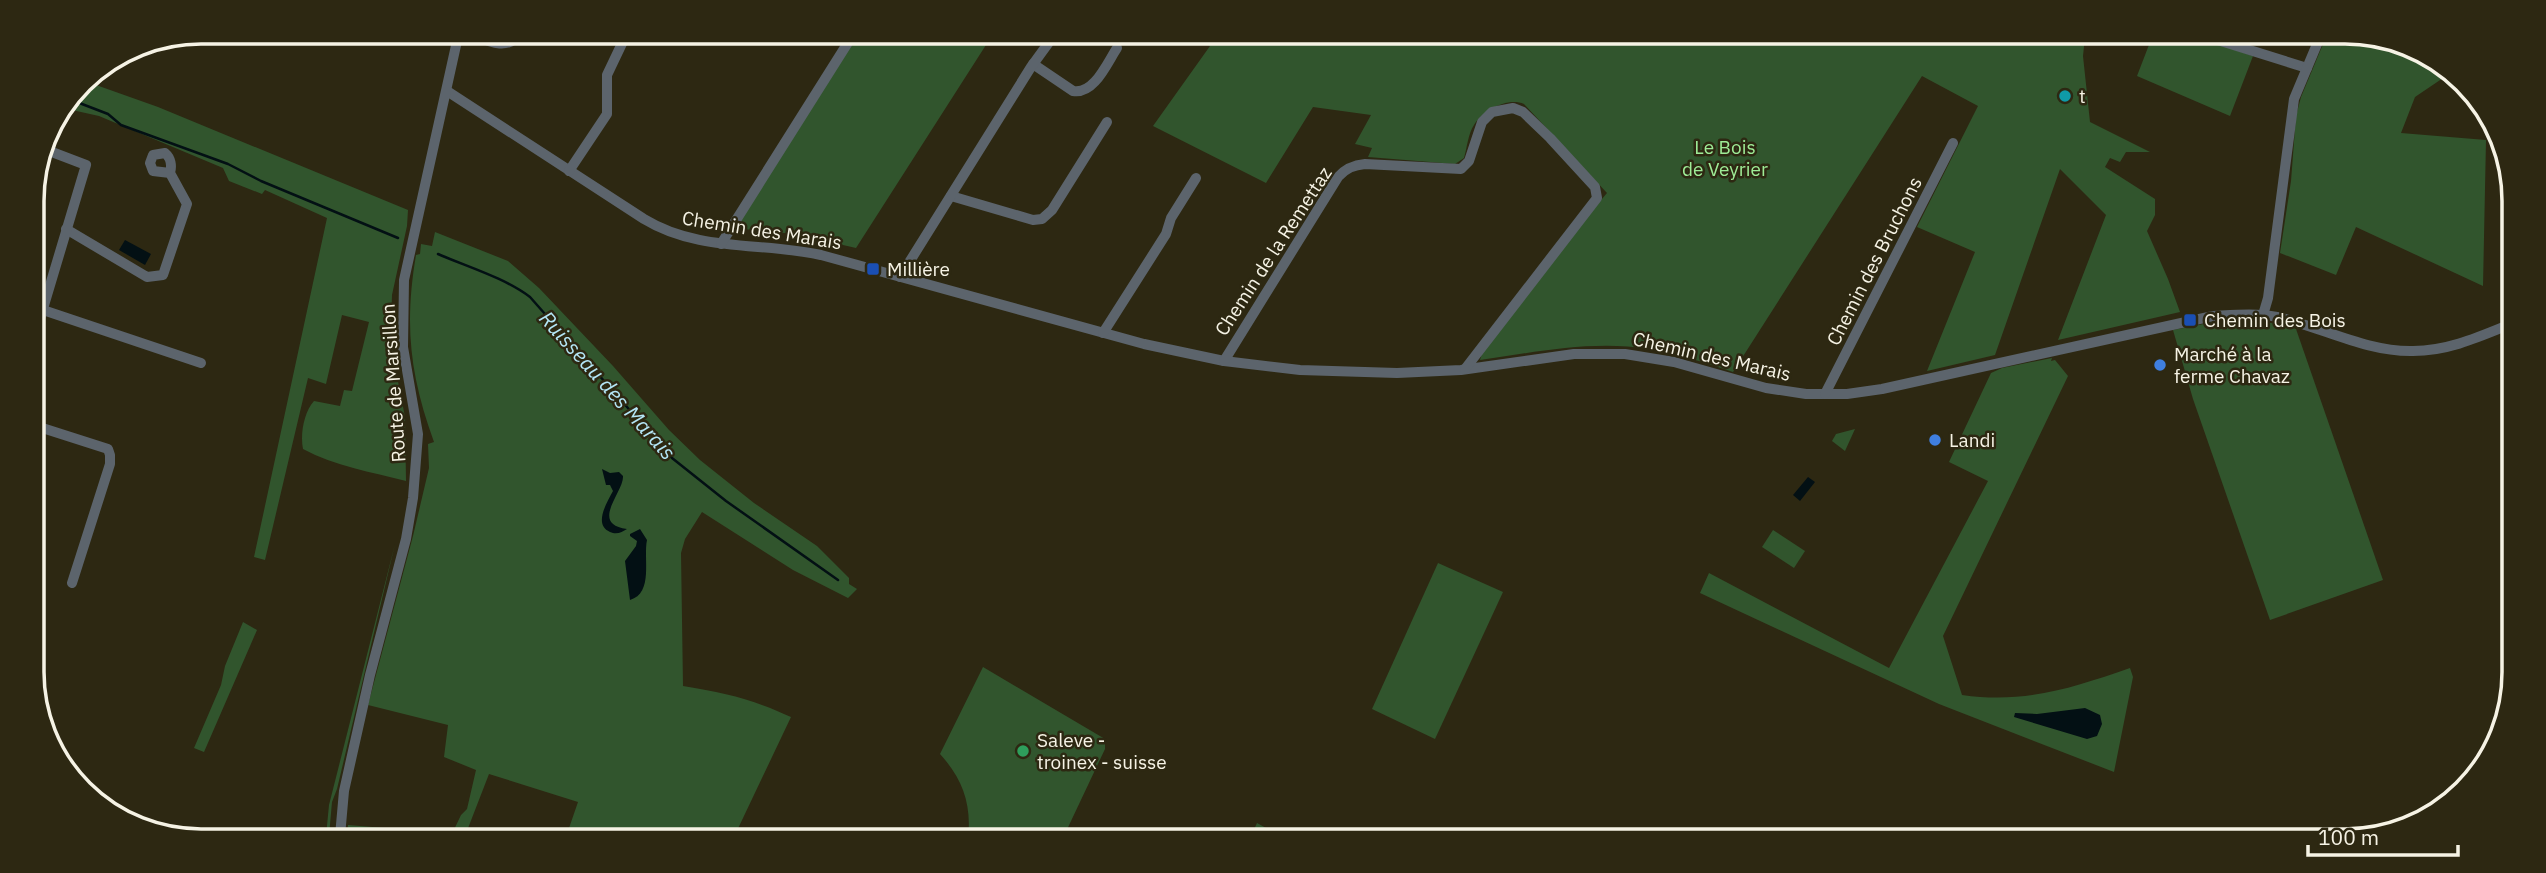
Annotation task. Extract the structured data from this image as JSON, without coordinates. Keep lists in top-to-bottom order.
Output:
{
  "streets": {
    "street": [
      "Chemin des Marais",
      "Chemin de la Remettaz",
      "Chemin des Bruchons",
      "Route de Marsillon"
    ]
  },
  "crossings": [
    ["Chemin des Marais", "Chemin de la Remettaz"],
    ["Chemin des Marais", "Chemin des Bruchons"],
    ["Chemin des Marais", "Route de Marsillon"]
  ],
  "water": ["Ruisseau des Marais"],
  "parks": ["Le Bois de Veyrier"],
  "places": {
    "other": [
      "t",
      "Marché à la ferme Chavaz",
      "Landi",
      "Saleve - troinex - suisse"
    ],
    "transit": ["Millière", "Chemin des Bois"]
  },
  "scale_bar": "100 m"
}
